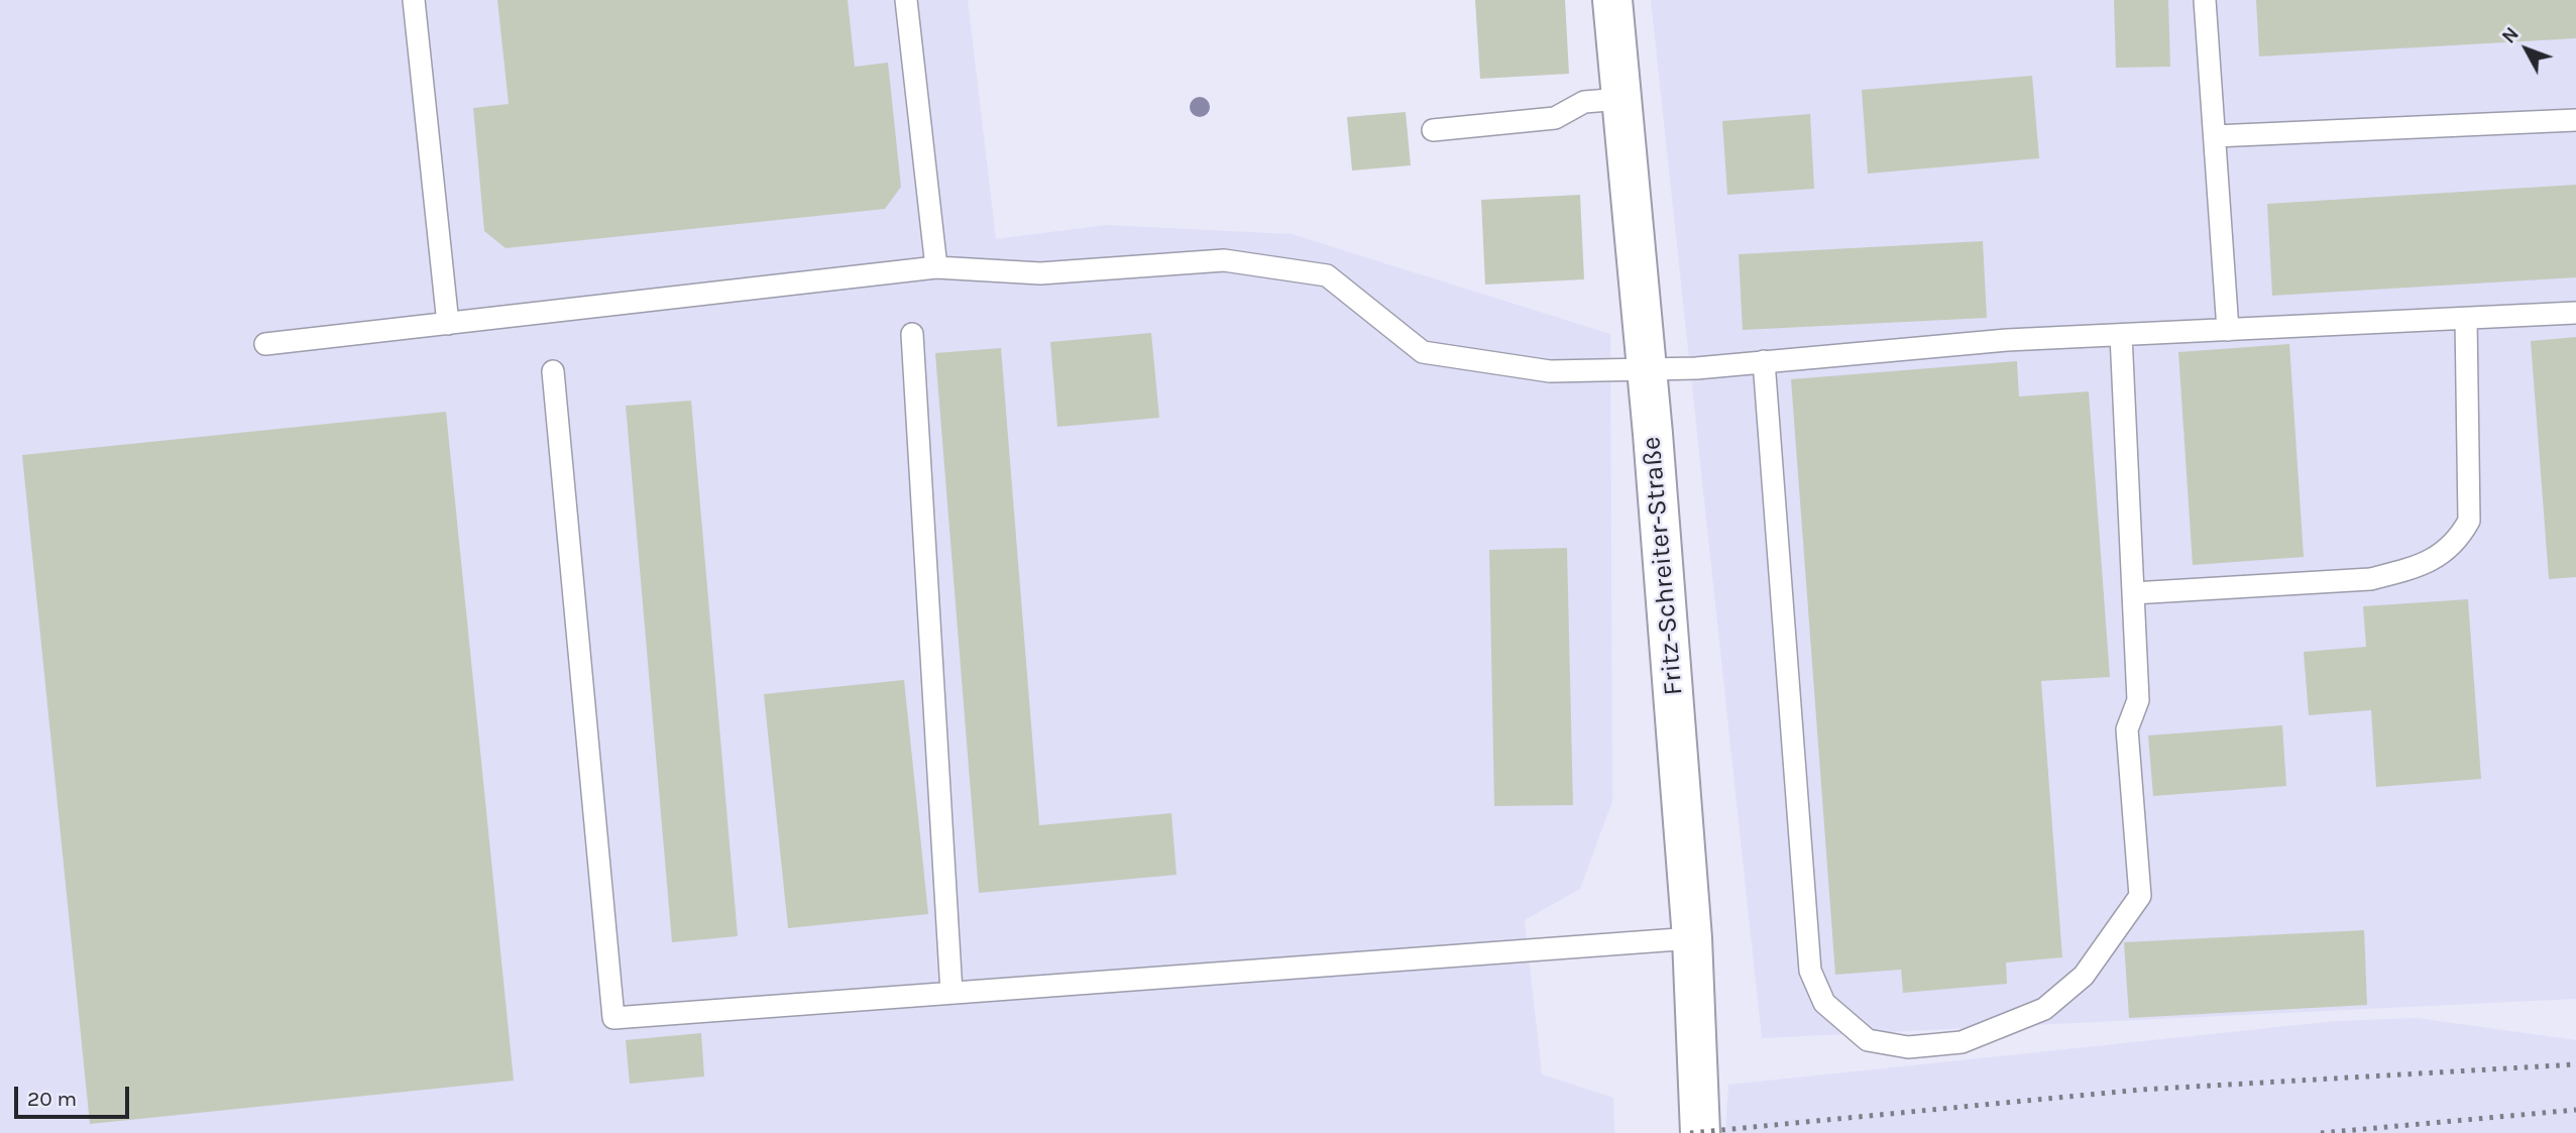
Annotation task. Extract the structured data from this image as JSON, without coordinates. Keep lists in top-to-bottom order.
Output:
{
  "streets": {
    "street": ["Fritz-Schreiter-Straße"]
  },
  "scale_bar": "20 m",
  "north": "top left"
}
